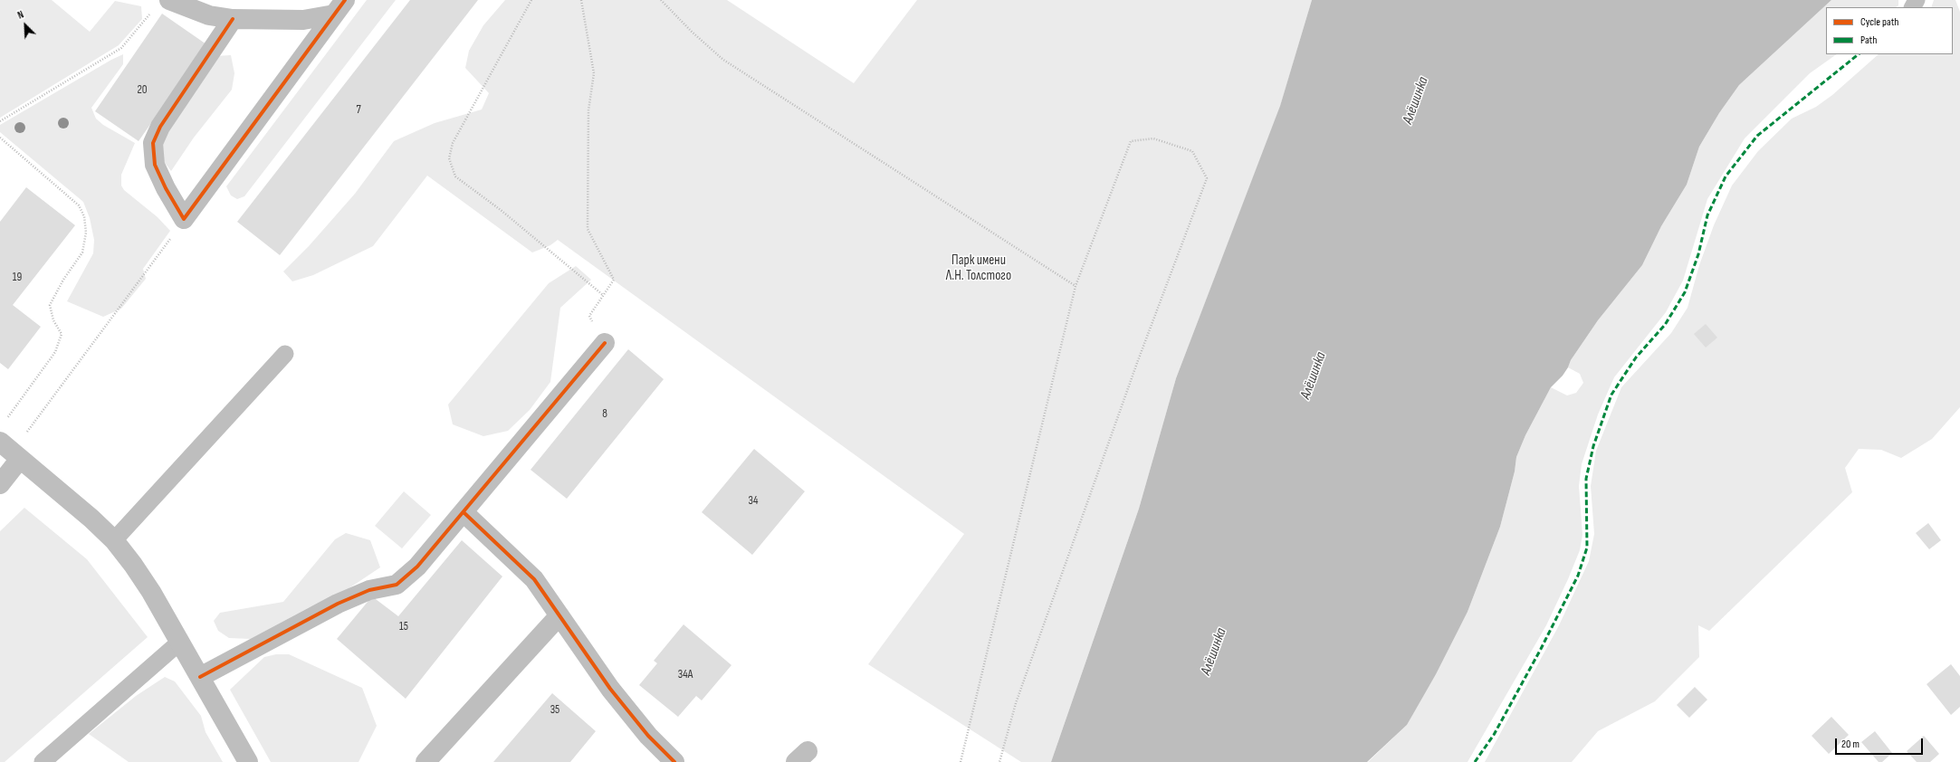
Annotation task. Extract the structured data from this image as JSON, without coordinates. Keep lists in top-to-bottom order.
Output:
{
  "water": ["Алёшинка"],
  "parks": ["Парк имени Л.Н. Толстого"],
  "house_numbers": [
    "20",
    "7",
    "19",
    "8",
    "34",
    "15",
    "34А",
    "35"
  ],
  "legend": ["Cycle path", "Path"],
  "scale_bar": "20 m",
  "north": "top left"
}
